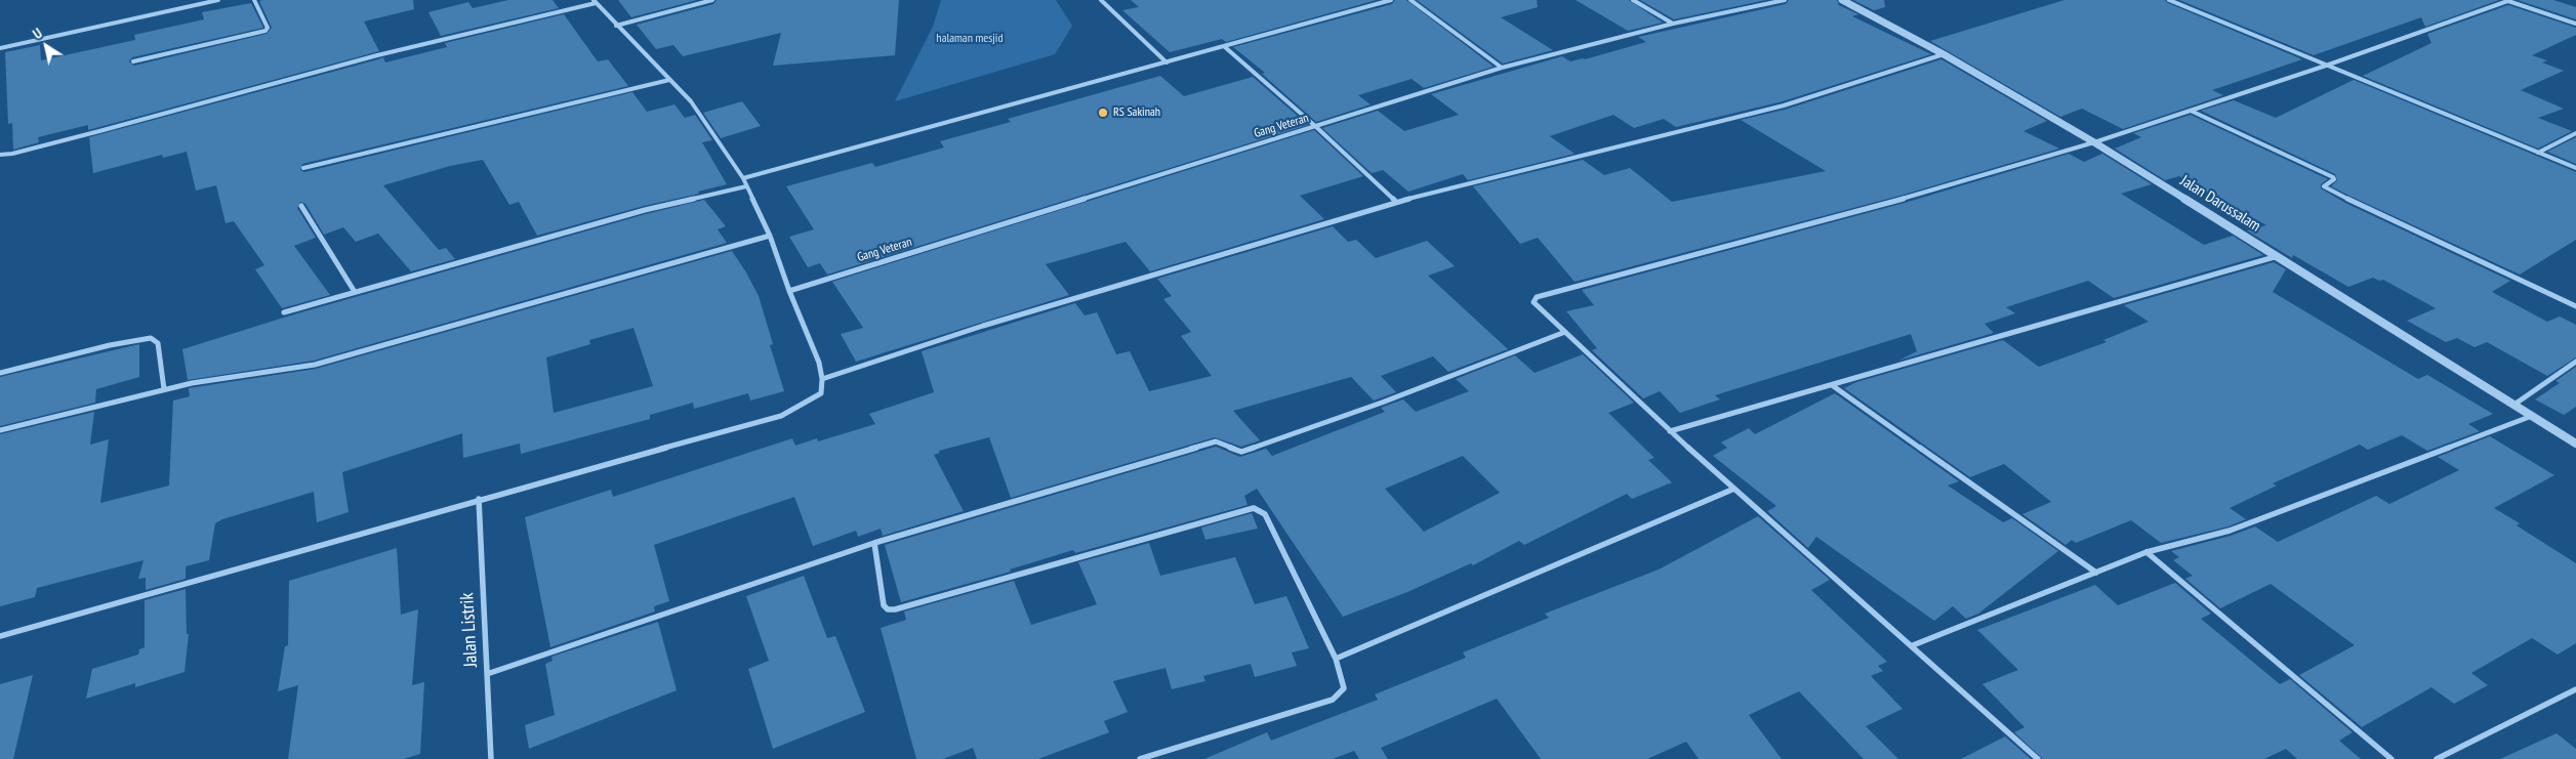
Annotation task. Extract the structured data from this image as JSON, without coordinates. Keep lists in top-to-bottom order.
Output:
{
  "streets": {
    "street": ["Gang Veteran", "Jalan Darussalam", "Jalan Listrik"]
  },
  "parks": ["halaman mesjid"],
  "places": ["RS Sakinah"],
  "north": "top left"
}
